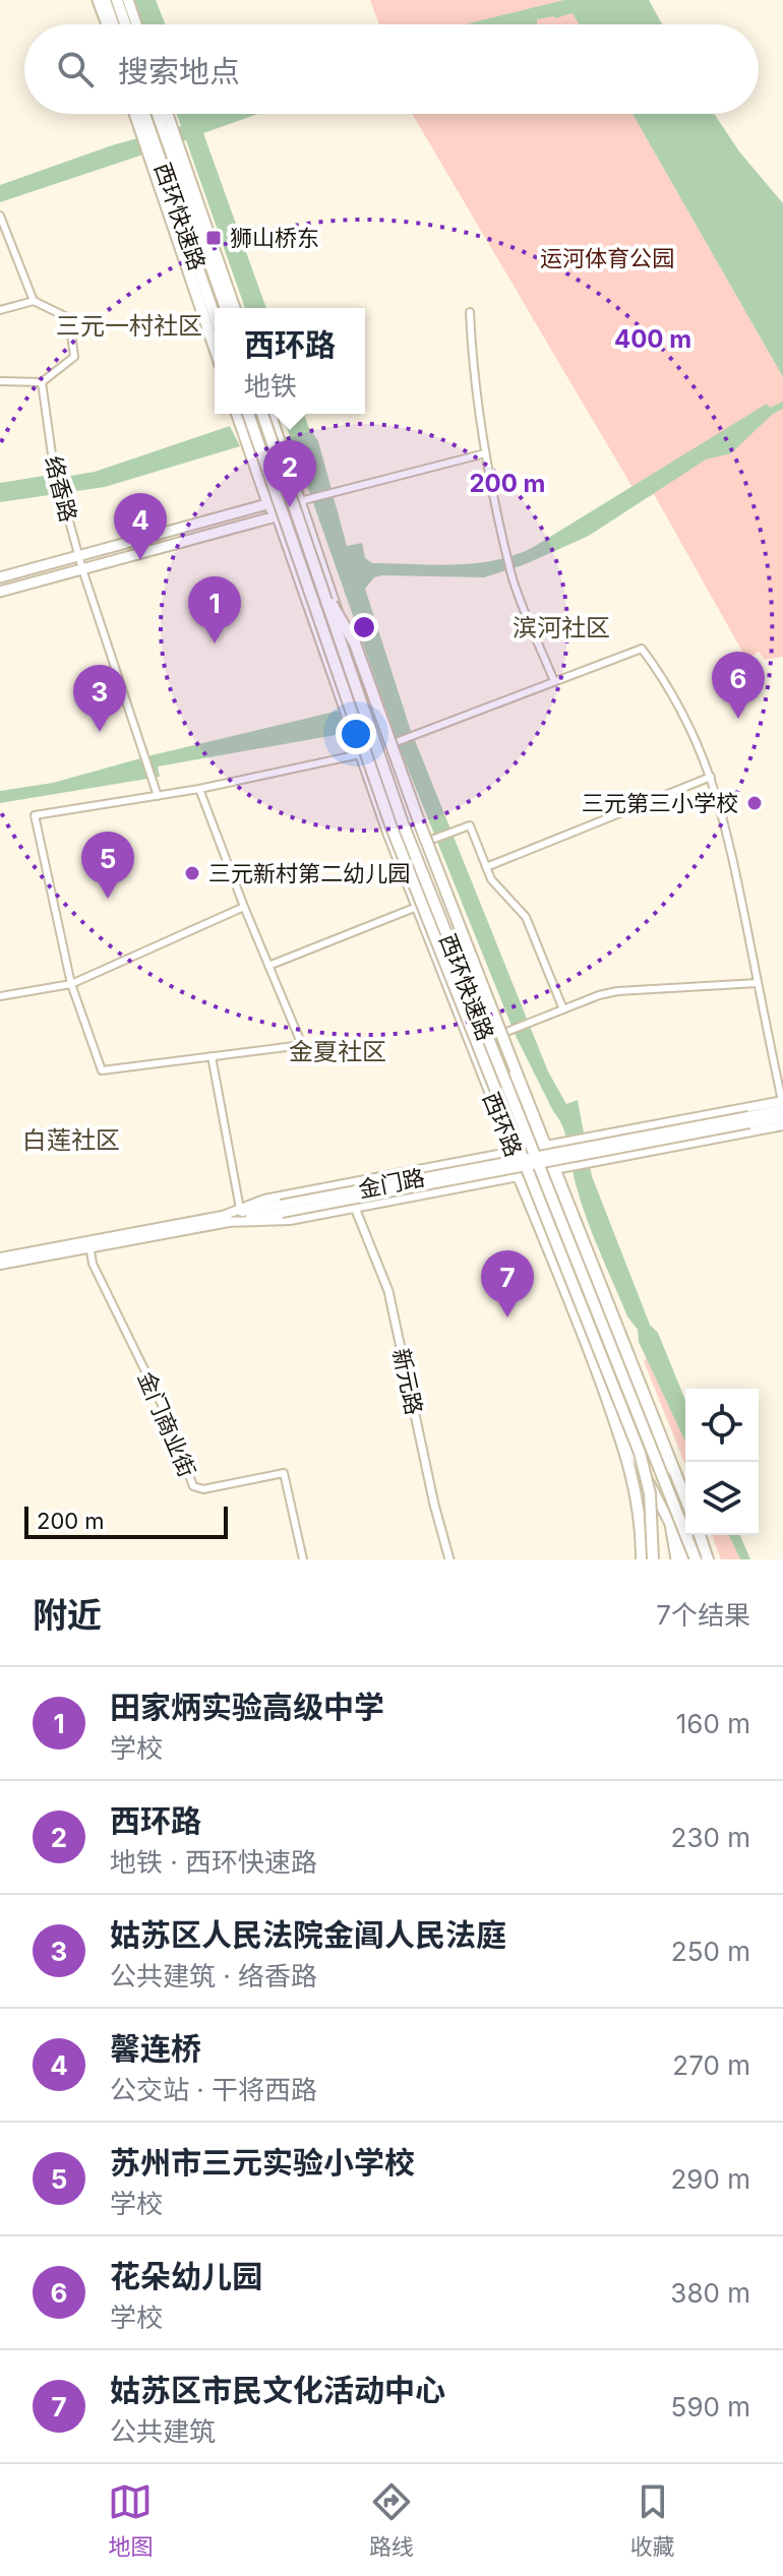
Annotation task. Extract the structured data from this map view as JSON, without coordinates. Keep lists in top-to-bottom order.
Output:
{
  "streets": {
    "highway": ["西环快速路"],
    "main road": ["西环路", "金门路"],
    "street": ["络香路", "新元路", "金门商业街"]
  },
  "crossings": [
    ["金门路", "金门商业街"]
  ],
  "districts": [
    "三元一村社区",
    "滨河社区",
    "金夏社区",
    "白莲社区"
  ],
  "parks": ["运河体育公园"],
  "places": {
    "transit": ["狮山桥东"],
    "other": ["三元第三小学校", "三元新村第二幼儿园"]
  },
  "scale_bar": "200 m",
  "page": {
    "search": "搜索地点",
    "popup": ["西环路", "地铁"],
    "pins": [
      "2",
      "4",
      "1",
      "6",
      "3",
      "5",
      "7"
    ],
    "scale": "200 m",
    "heading": ["附近", "7个结果"],
    "list": [
      {
        "mark": "1",
        "name": "田家炳实验高级中学",
        "note": "学校",
        "value": "160 m"
      },
      {
        "mark": "2",
        "name": "西环路",
        "note": "地铁 · 西环快速路",
        "value": "230 m"
      },
      {
        "mark": "3",
        "name": "姑苏区人民法院金阊人民法庭",
        "note": "公共建筑 · 络香路",
        "value": "250 m"
      },
      {
        "mark": "4",
        "name": "馨连桥",
        "note": "公交站 · 干将西路",
        "value": "270 m"
      },
      {
        "mark": "5",
        "name": "苏州市三元实验小学校",
        "note": "学校",
        "value": "290 m"
      },
      {
        "mark": "6",
        "name": "花朵幼儿园",
        "note": "学校",
        "value": "380 m"
      },
      {
        "mark": "7",
        "name": "姑苏区市民文化活动中心",
        "note": "公共建筑",
        "value": "590 m"
      }
    ],
    "nav": ["地图", "路线", "收藏"]
  },
  "rings": ["400 m", "200 m"]
}
